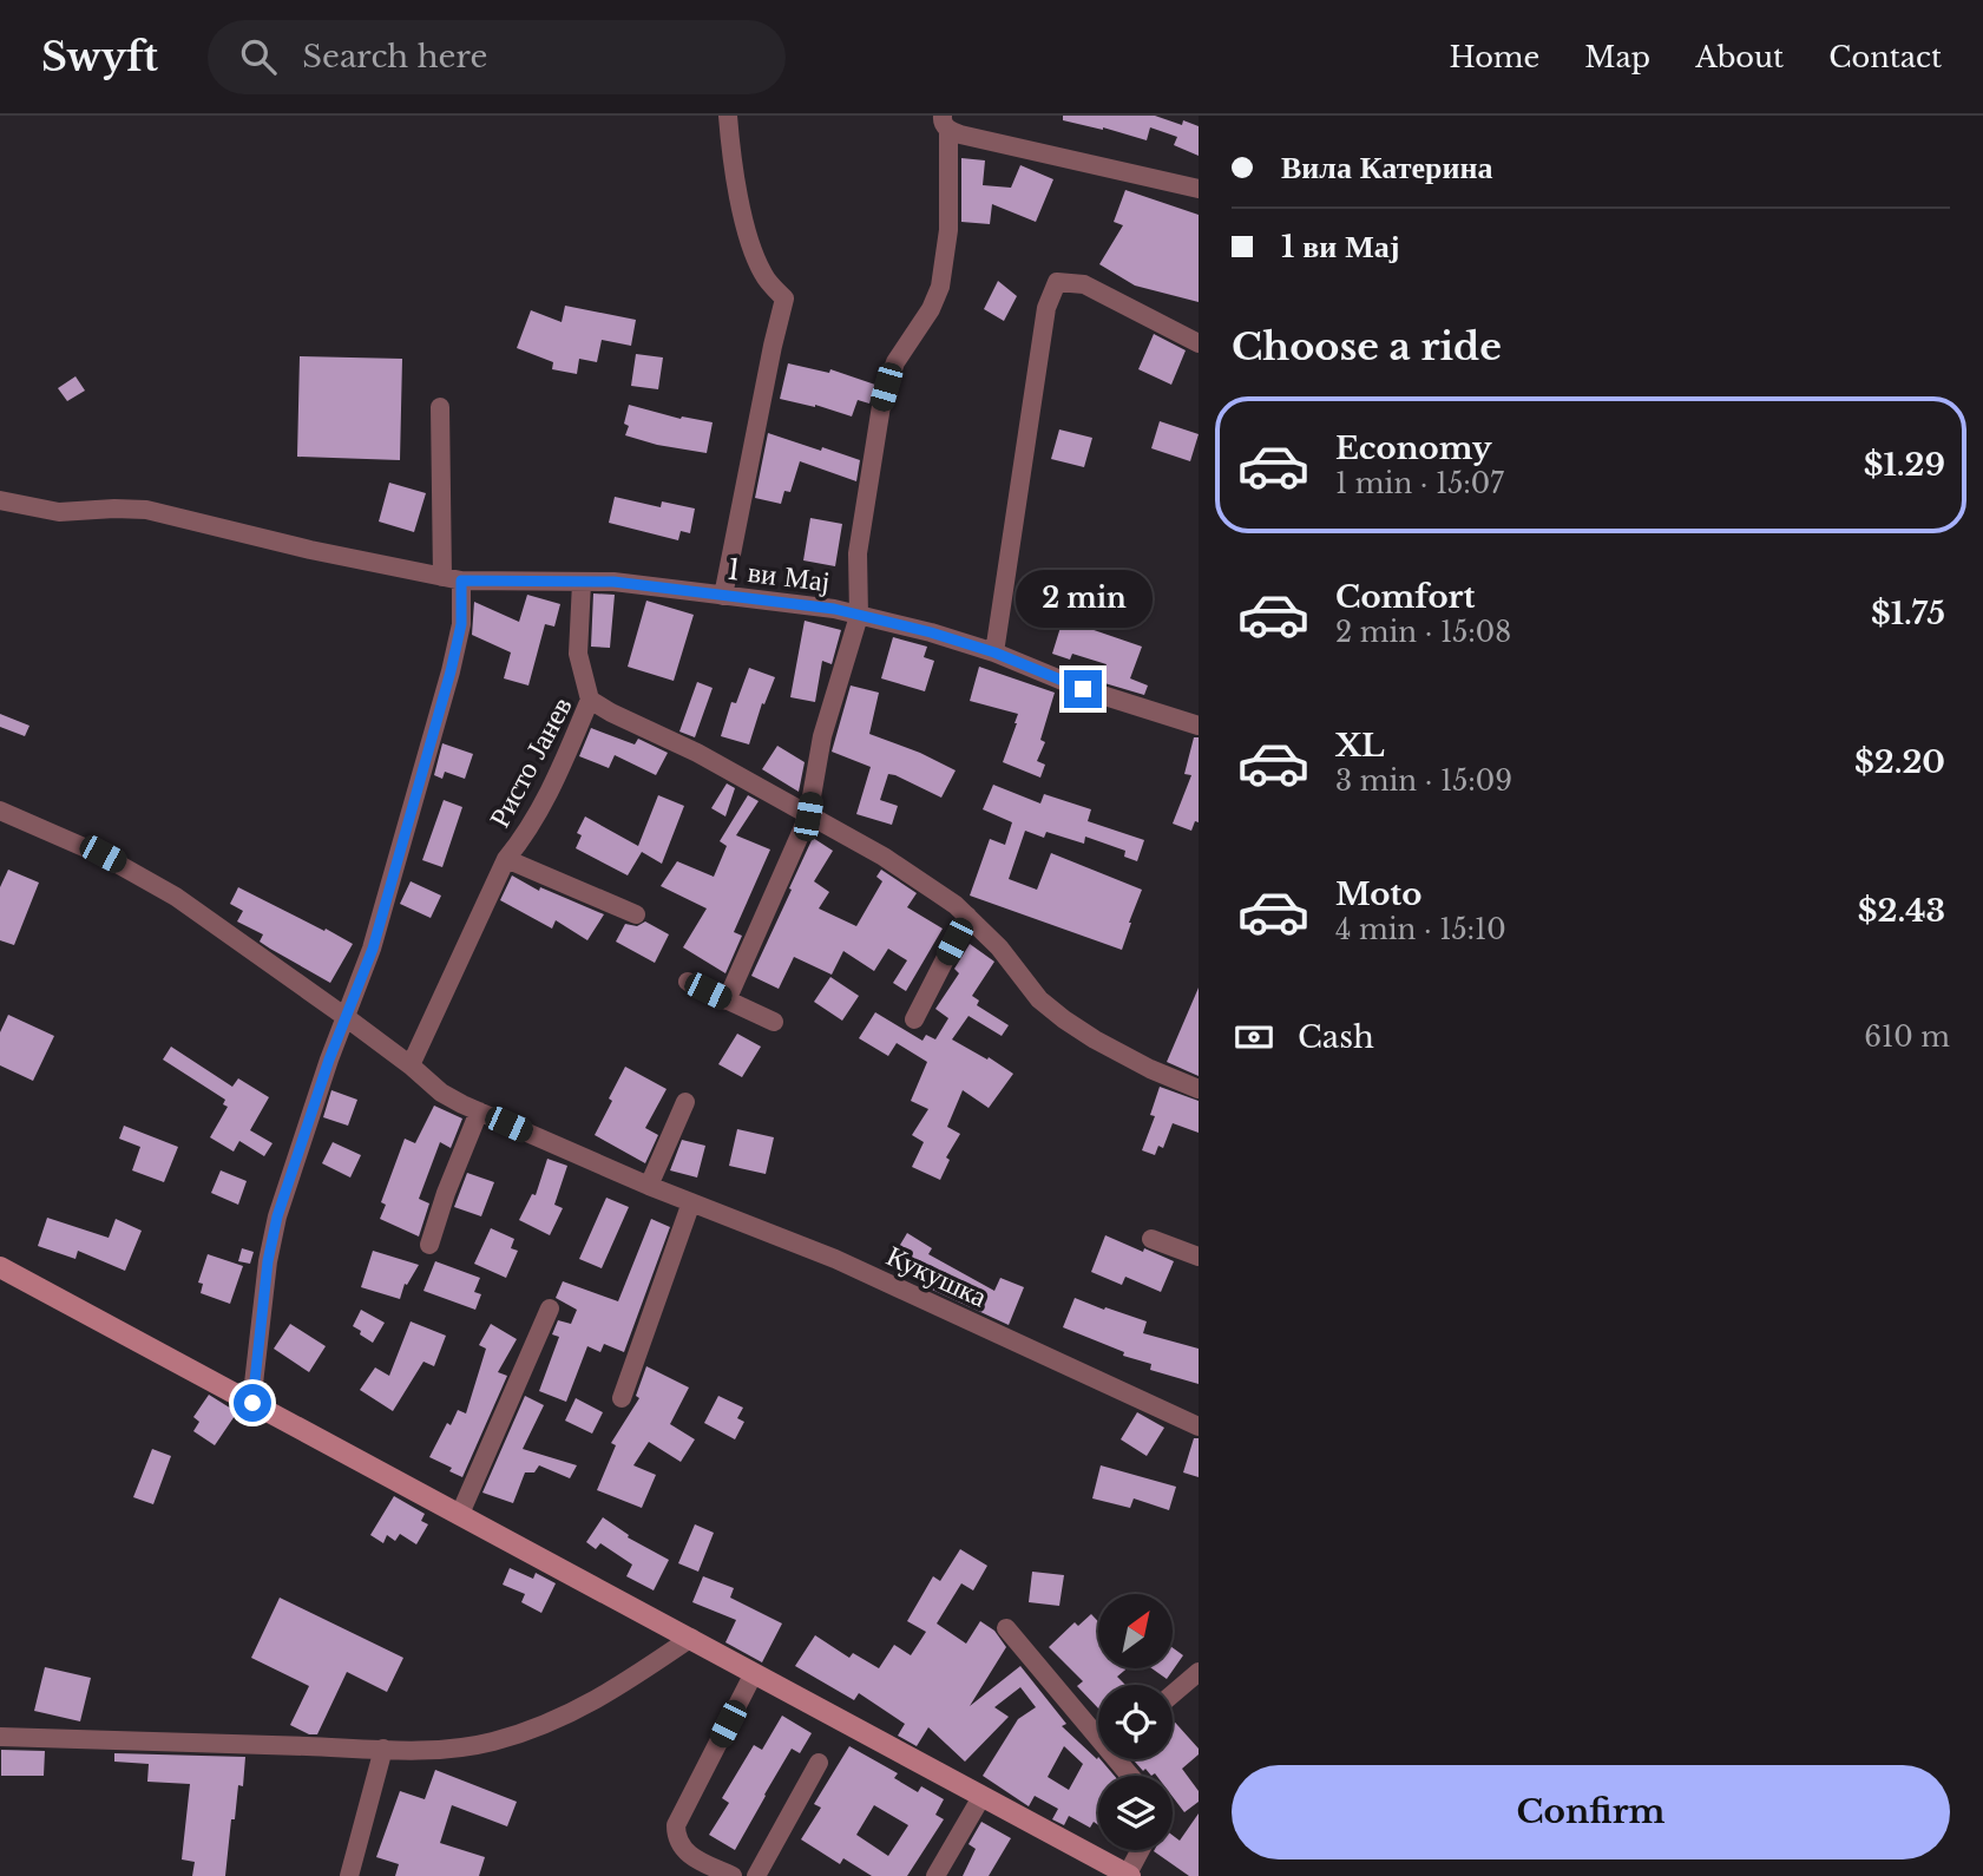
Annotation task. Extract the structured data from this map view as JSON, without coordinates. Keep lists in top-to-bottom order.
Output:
{
  "streets": {
    "street": ["1 ви Мај", "Ристо Јанев", "Кукушка"]
  },
  "crossings": [
    ["Ристо Јанев", "Кукушка"]
  ],
  "north": "top right",
  "page": {
    "header": "Swyft",
    "search": "Search here",
    "nav": [
      "Home",
      "Map",
      "About",
      "Contact"
    ],
    "banner": ["Вила Катерина", "1 ви Мај"],
    "heading": "Choose a ride",
    "list": [
      {
        "name": "Economy",
        "note": "1 min · 15:07",
        "value": "$1.29"
      },
      {
        "name": "Comfort",
        "note": "2 min · 15:08",
        "value": "$1.75"
      },
      {
        "name": "XL",
        "note": "3 min · 15:09",
        "value": "$2.20"
      },
      {
        "name": "Moto",
        "note": "4 min · 15:10",
        "value": "$2.43"
      }
    ],
    "bubble": "2 min",
    "pay": ["Cash", "610 m"],
    "buttons": "Confirm"
  }
}
